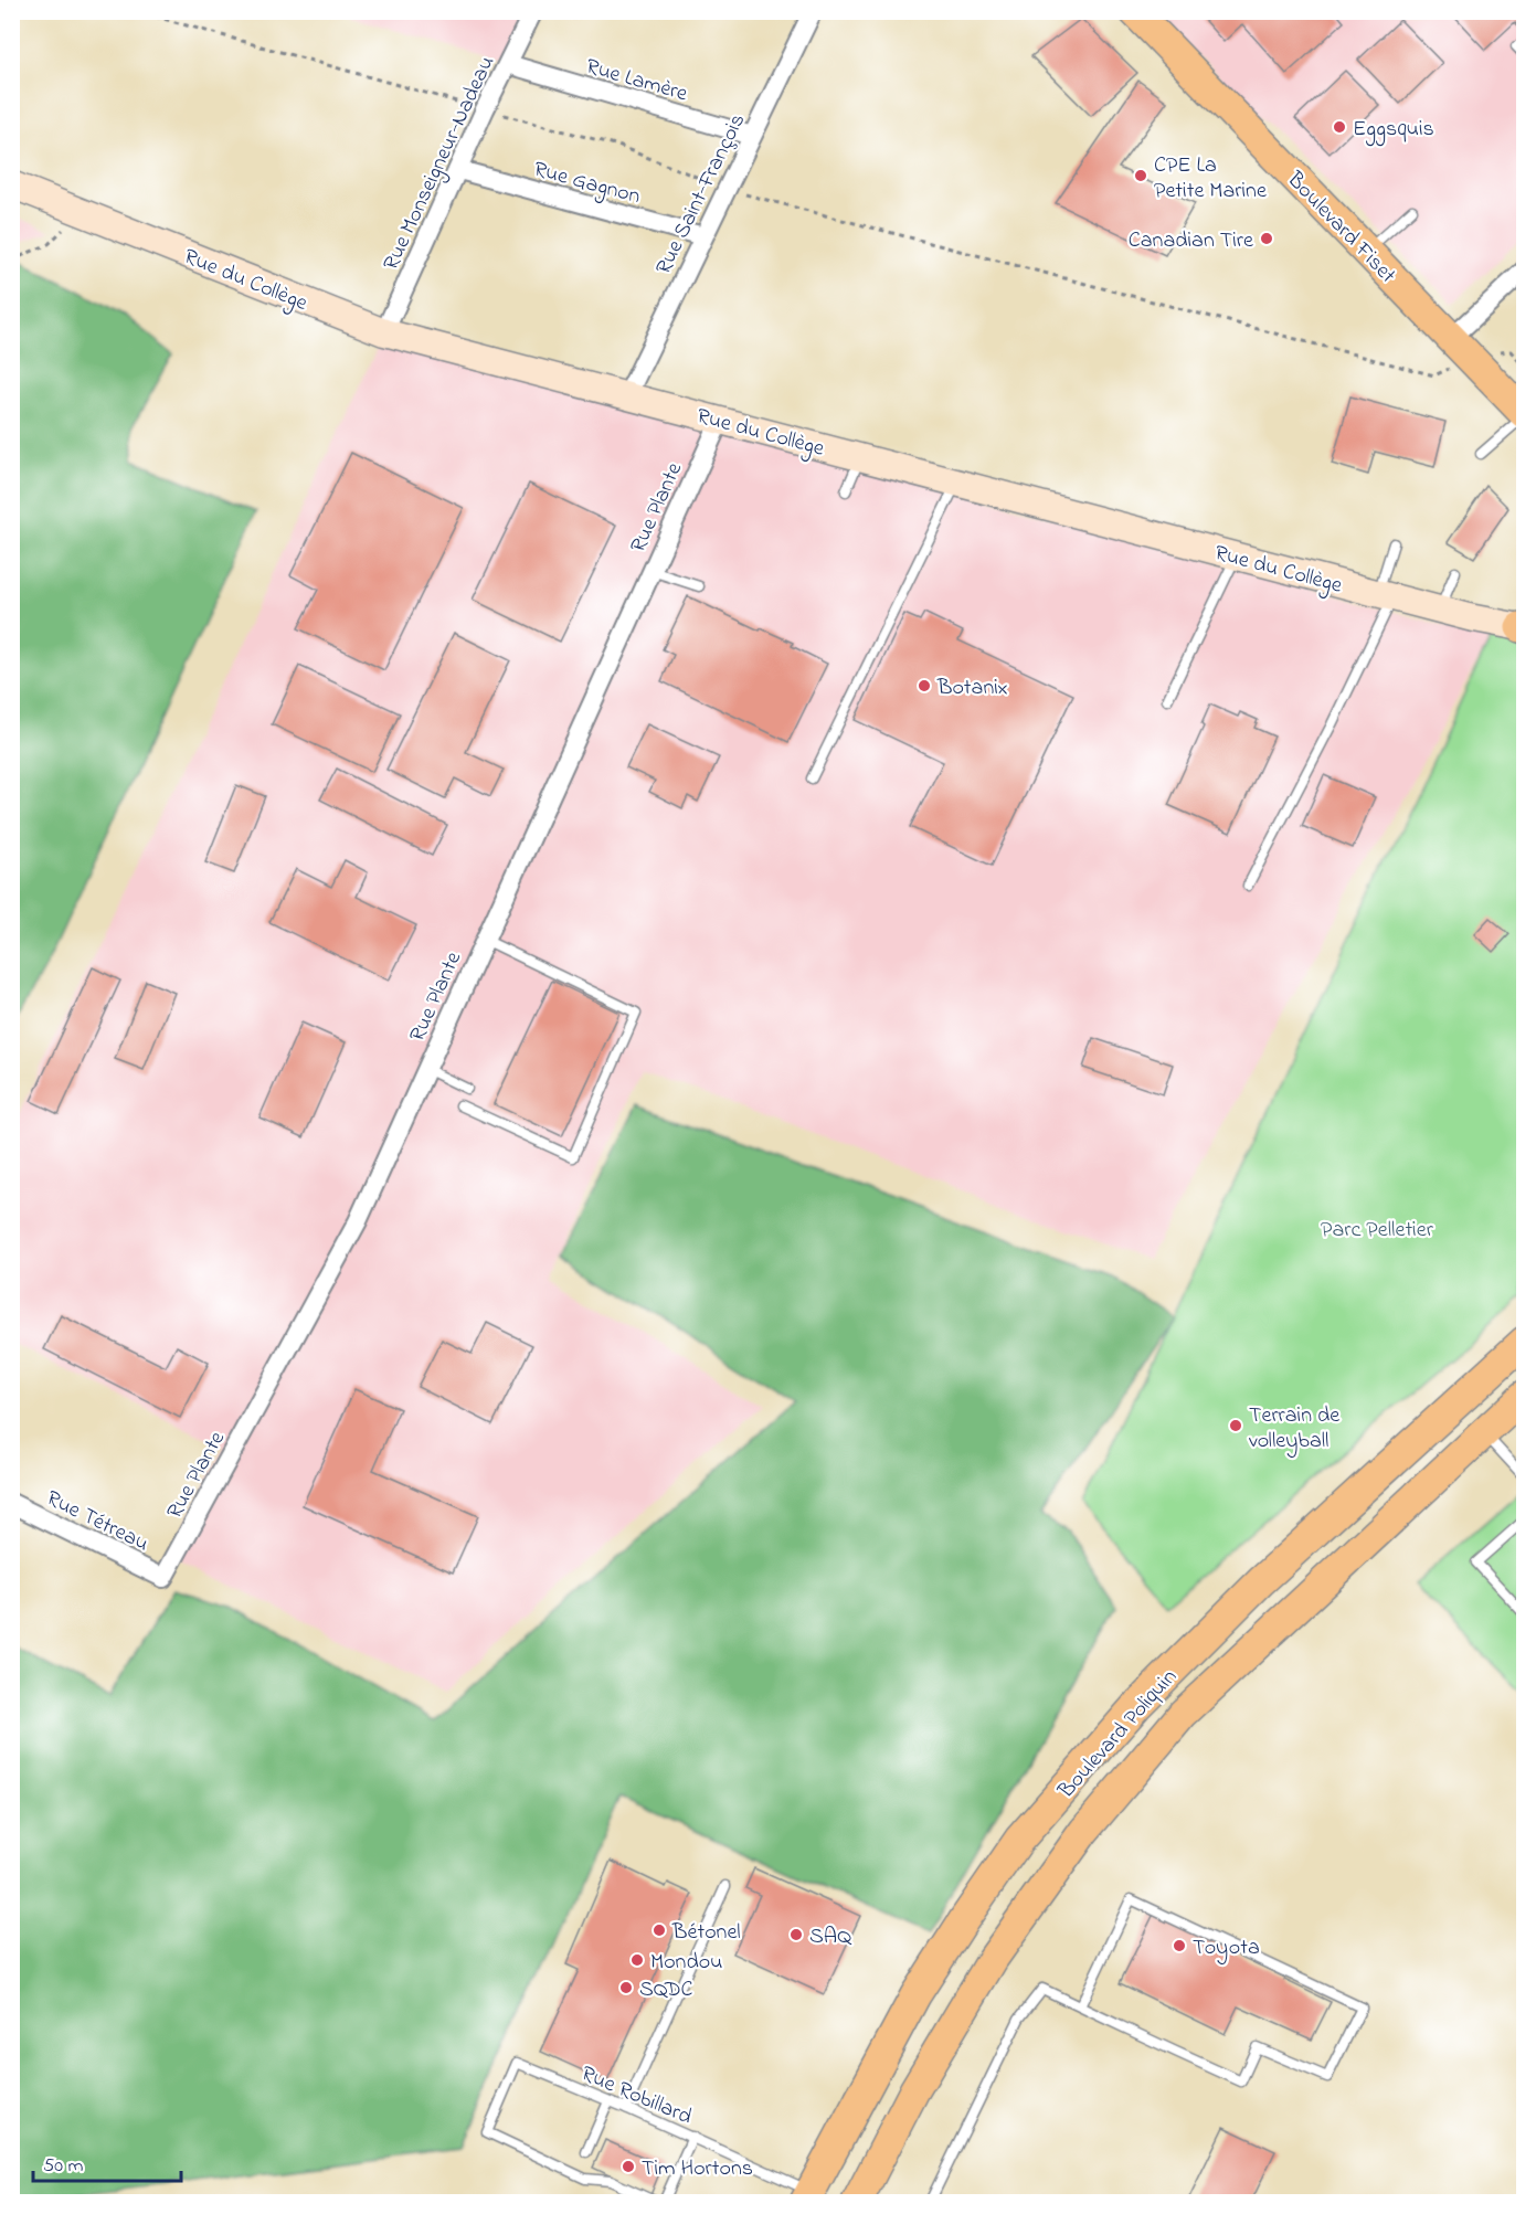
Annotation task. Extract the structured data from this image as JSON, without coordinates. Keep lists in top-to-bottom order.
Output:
{
  "streets": {
    "main road": ["Boulevard Fiset", "Boulevard Poliquin"],
    "street": [
      "Rue Lamère",
      "Rue Monseigneur-Nadeau",
      "Rue Gagnon",
      "Rue Saint-François",
      "Rue du Collège",
      "Rue Plante",
      "Rue Tétreau"
    ],
    "lane": ["Rue Robillard"]
  },
  "crossings": [
    ["Rue Lamère", "Rue Monseigneur-Nadeau"],
    ["Rue Lamère", "Rue Saint-François"],
    ["Rue Monseigneur-Nadeau", "Rue Gagnon"],
    ["Rue Monseigneur-Nadeau", "Rue du Collège"],
    ["Rue Gagnon", "Rue Saint-François"],
    ["Rue Saint-François", "Rue du Collège"],
    ["Rue du Collège", "Rue Plante"],
    ["Rue Plante", "Rue Tétreau"],
    ["Boulevard Poliquin", "Rue Robillard"]
  ],
  "parks": ["Parc Pelletier"],
  "places": [
    "Eggsquis",
    "CPE La Petite Marine",
    "Canadian Tire",
    "Botanix",
    "Terrain de volleyball",
    "Bétonel",
    "SAQ",
    "Toyota",
    "Mondou",
    "SQDC",
    "Tim Hortons"
  ],
  "scale_bar": "50 m"
}
